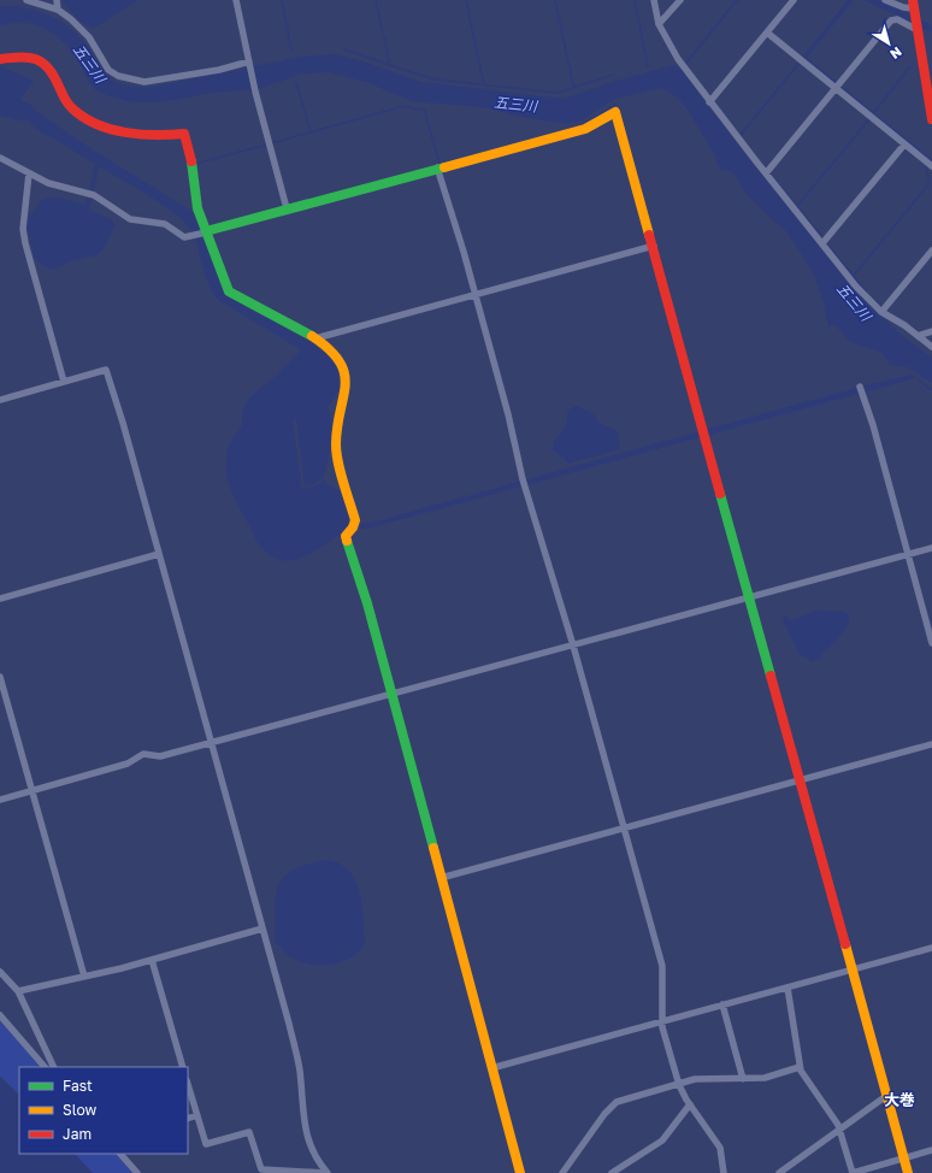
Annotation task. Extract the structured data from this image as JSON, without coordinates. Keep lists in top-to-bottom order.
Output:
{
  "districts": ["大巻"],
  "water": ["五三川"],
  "legend": ["Fast", "Slow", "Jam"],
  "north": "bottom right"
}
